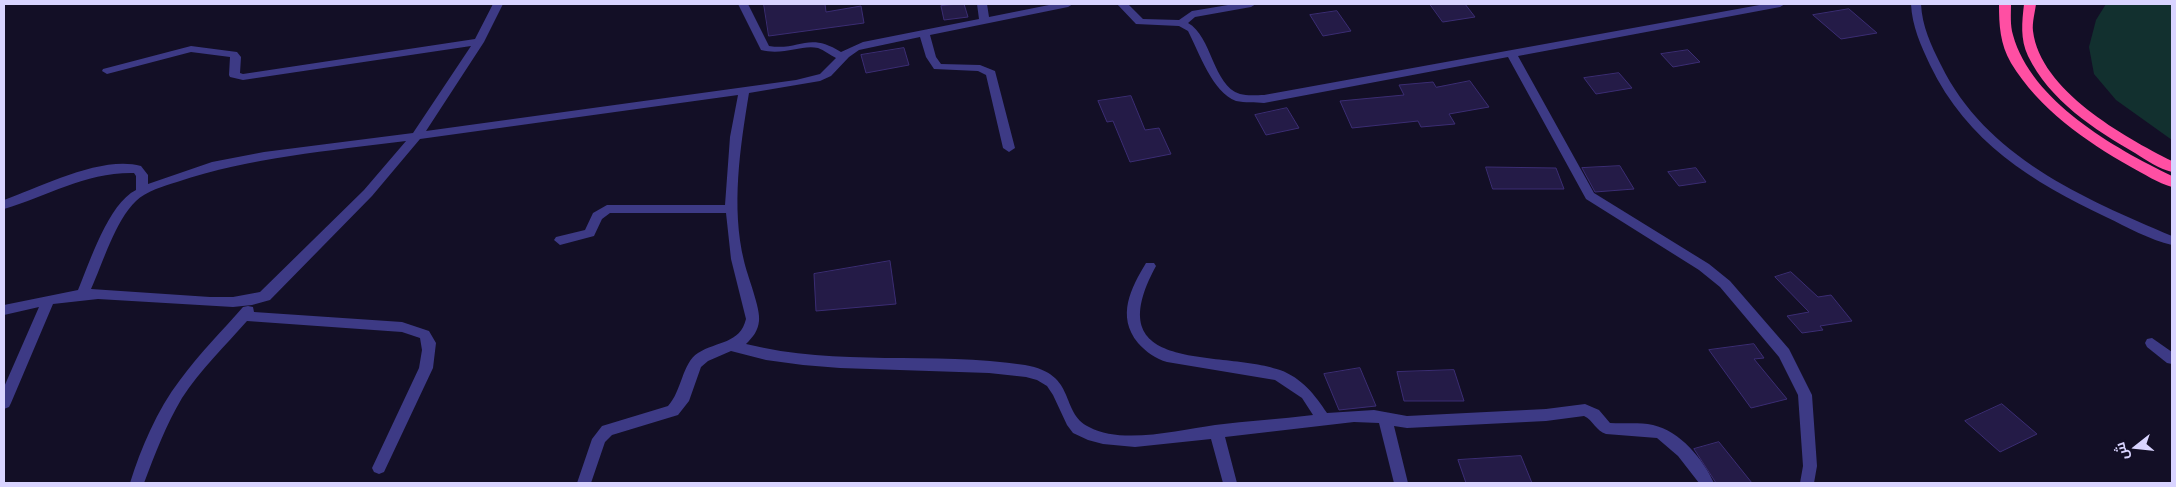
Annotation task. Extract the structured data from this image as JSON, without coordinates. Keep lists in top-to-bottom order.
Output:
{
  "north": "left"
}
